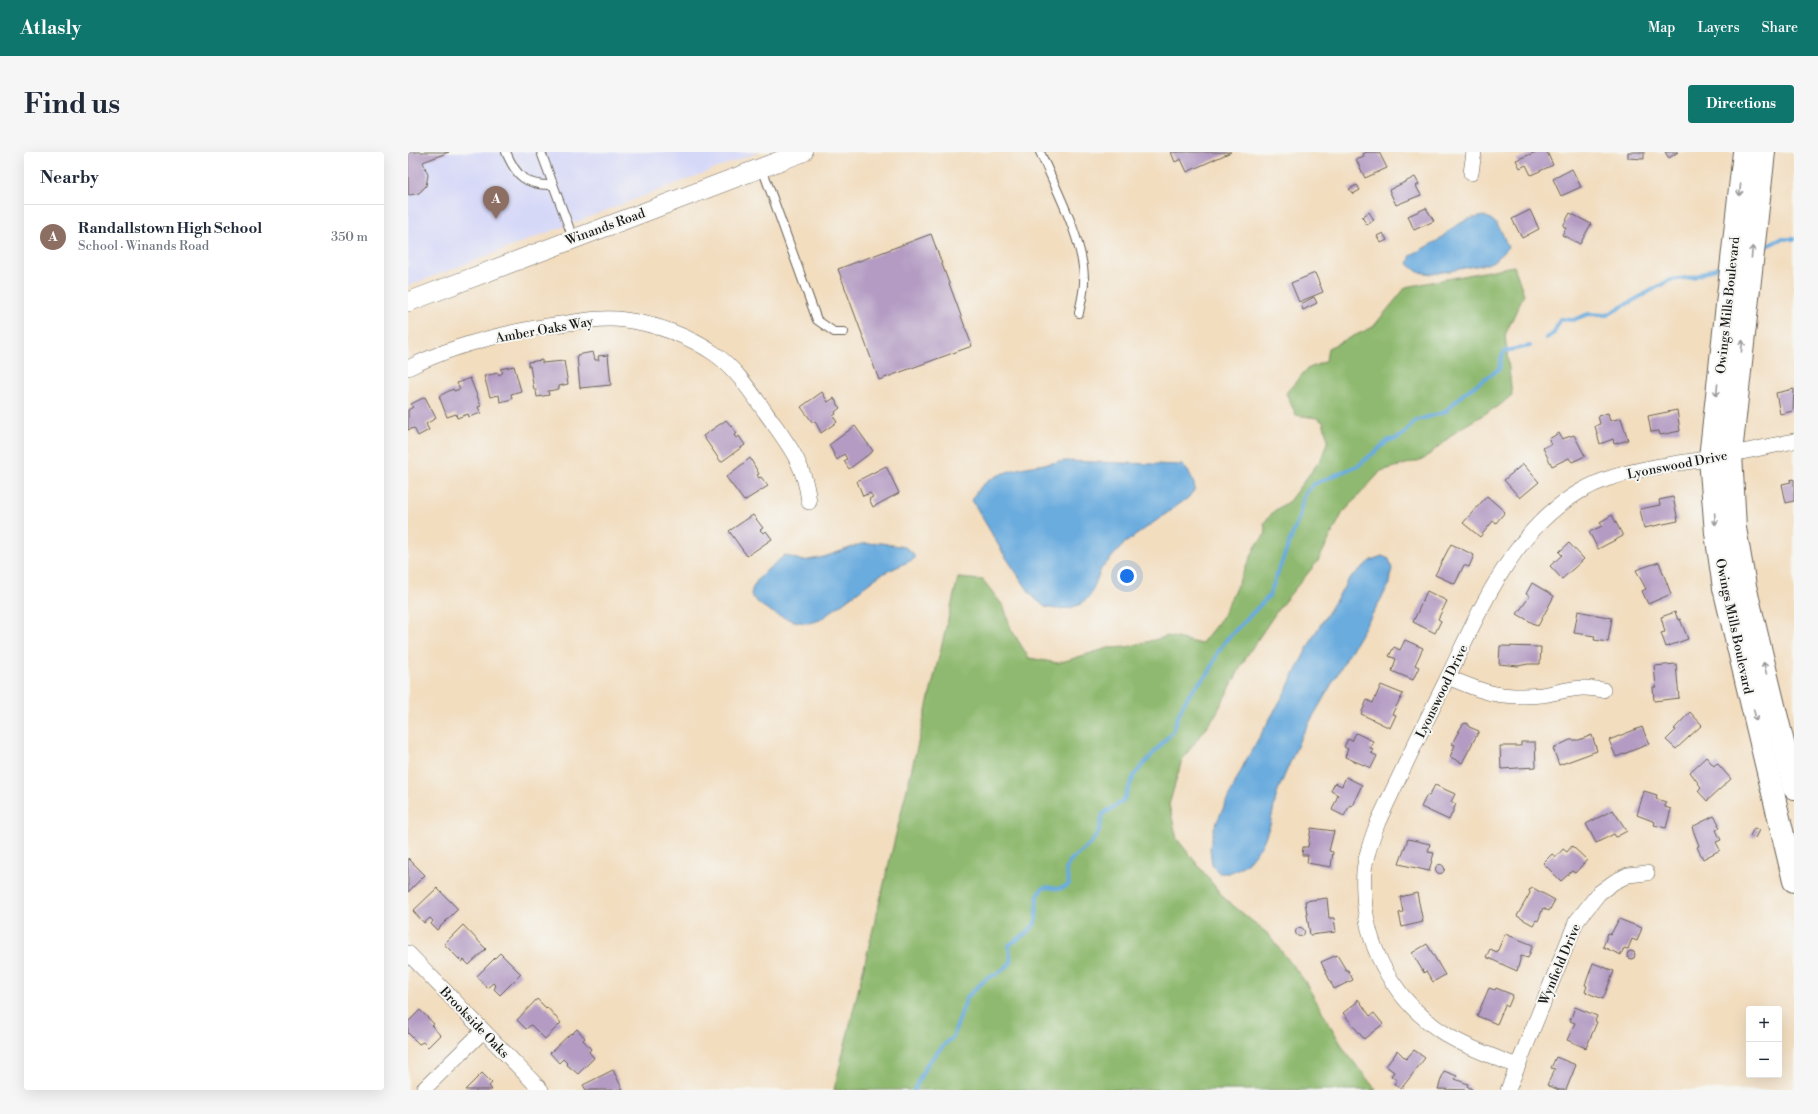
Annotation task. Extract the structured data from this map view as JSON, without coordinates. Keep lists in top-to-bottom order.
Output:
{
  "streets": {
    "main road": ["Owings Mills Boulevard"],
    "street": [
      "Winands Road",
      "Amber Oaks Way",
      "Lyonswood Drive",
      "Wynfield Drive",
      "Brookside Oaks"
    ]
  },
  "crossings": [
    ["Owings Mills Boulevard", "Lyonswood Drive"],
    ["Lyonswood Drive", "Wynfield Drive"]
  ],
  "page": {
    "header": "Atlasly",
    "nav": ["Map", "Layers", "Share"],
    "buttons": "Directions",
    "title": "Find us",
    "heading": "Nearby",
    "pins": "A",
    "list": [
      {
        "mark": "A",
        "name": "Randallstown High School",
        "note": "School · Winands Road",
        "value": "350 m"
      }
    ],
    "map_buttons": ["+", "−"]
  }
}
